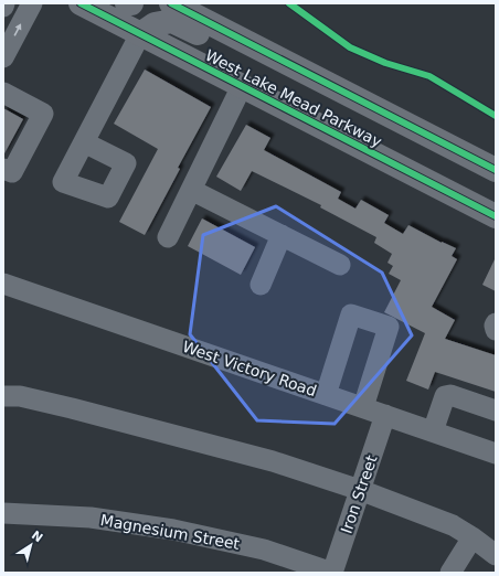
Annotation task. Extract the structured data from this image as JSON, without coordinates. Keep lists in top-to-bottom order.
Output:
{
  "streets": {
    "main road": ["West Lake Mead Parkway"],
    "street": ["West Victory Road", "Iron Street", "Magnesium Street"]
  },
  "crossings": [
    ["West Victory Road", "Iron Street"],
    ["Iron Street", "Magnesium Street"]
  ],
  "north": "top right"
}
